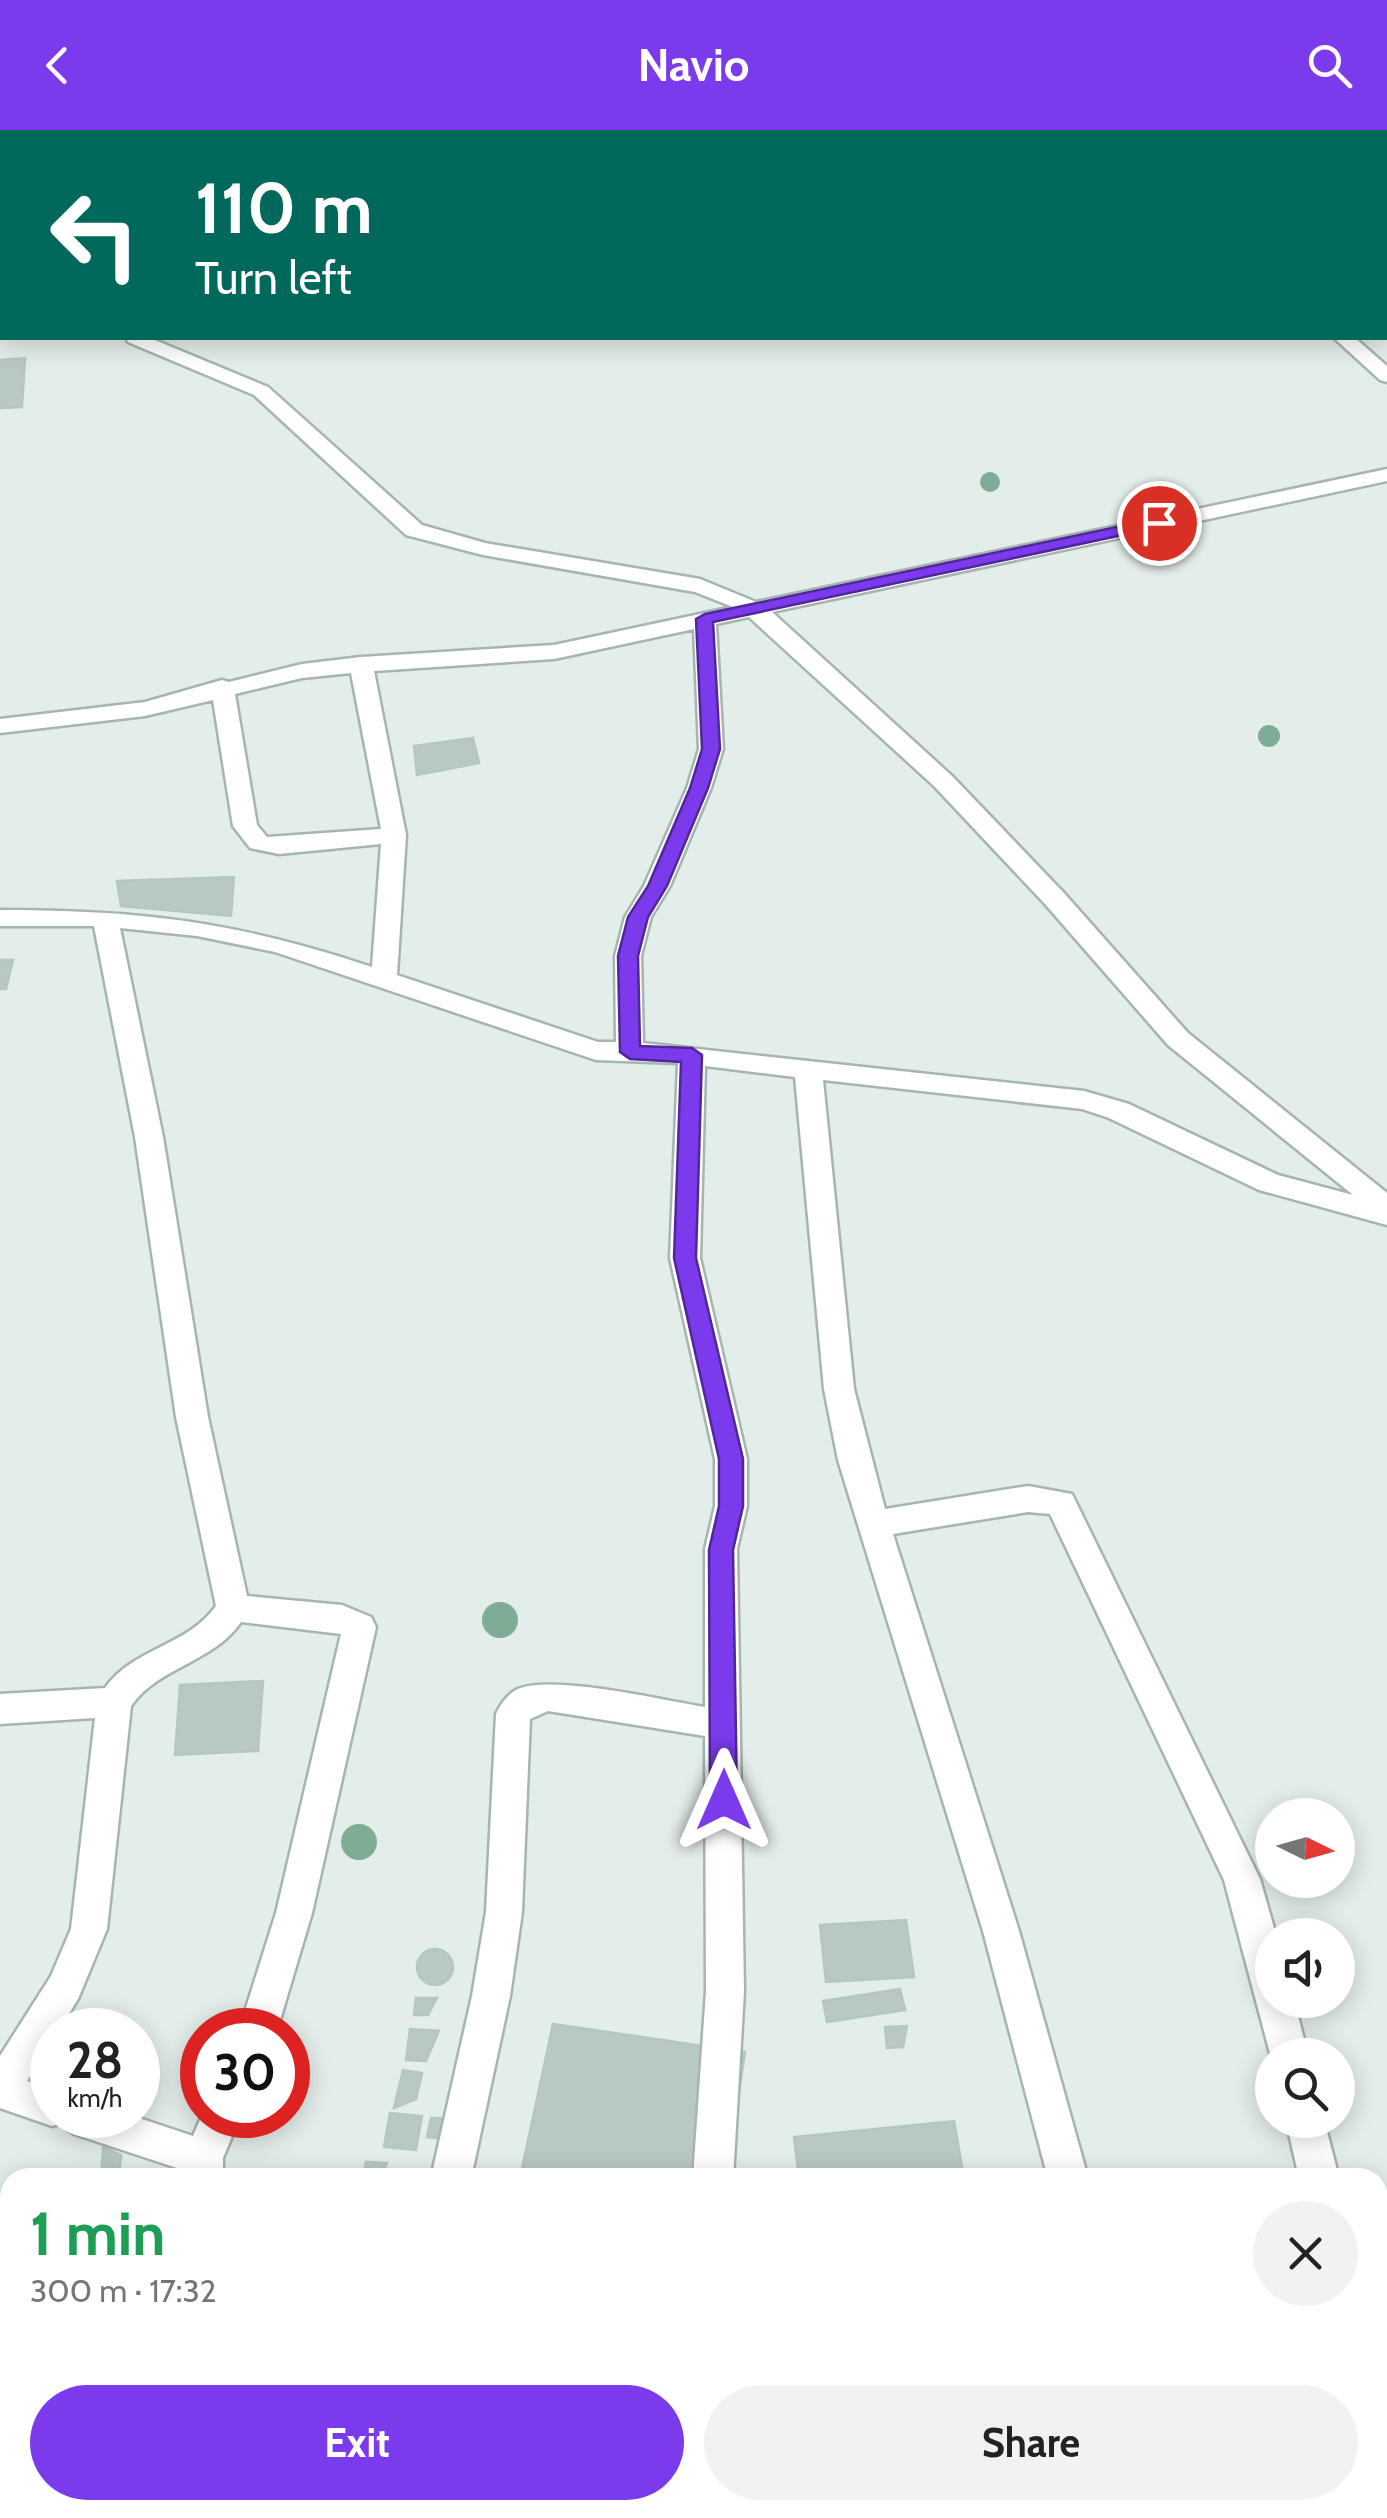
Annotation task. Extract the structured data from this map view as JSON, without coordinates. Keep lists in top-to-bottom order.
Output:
{
  "north": "right",
  "page": {
    "header": "Navio",
    "turn": ["110 m", "Turn left"],
    "speed": "28 km/h",
    "limit": "30",
    "heading": ["1 min", "300 m · 17:32"],
    "buttons": ["Exit", "Share"]
  }
}
